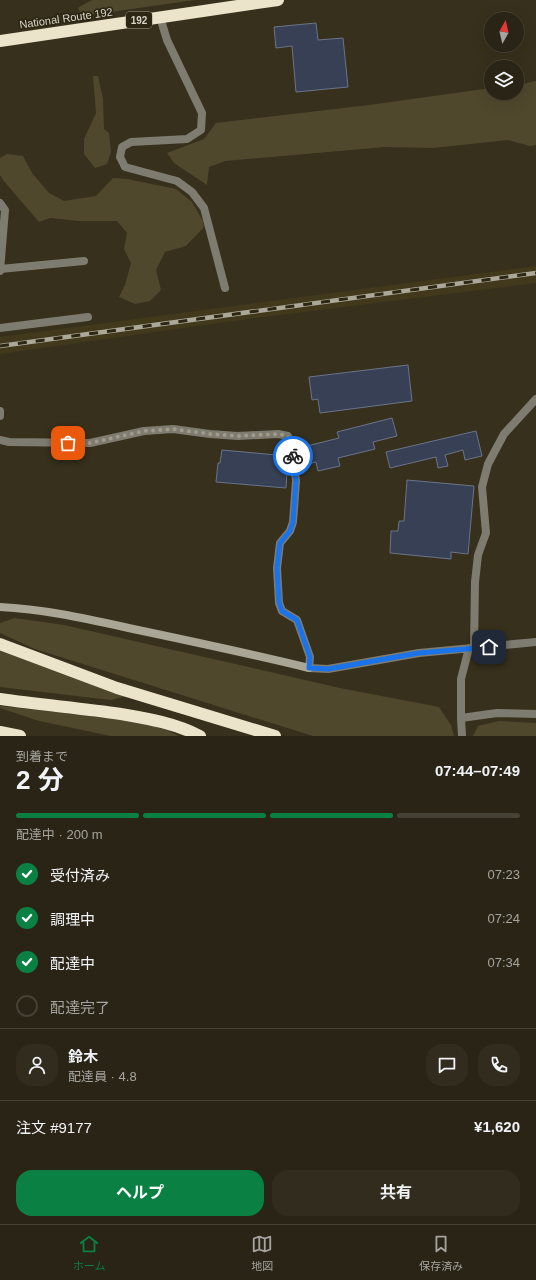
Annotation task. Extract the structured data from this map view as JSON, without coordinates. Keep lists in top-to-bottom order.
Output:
{
  "streets": {
    "highway": ["National Route 192", "192"]
  },
  "north": "top",
  "page": {
    "heading": ["2 分", "到着まで", "07:44–07:49"],
    "panel": [
      "鈴木",
      "配達員 · 4.8",
      "注文 #9177",
      "¥1,620"
    ],
    "bar": "配達中 · 200 m",
    "list": [
      ["受付済み", "07:23"],
      ["調理中", "07:24"],
      ["配達中", "07:34"],
      "配達完了"
    ],
    "buttons": ["ヘルプ", "共有"],
    "tabs": ["ホーム", "地図", "保存済み"]
  }
}
